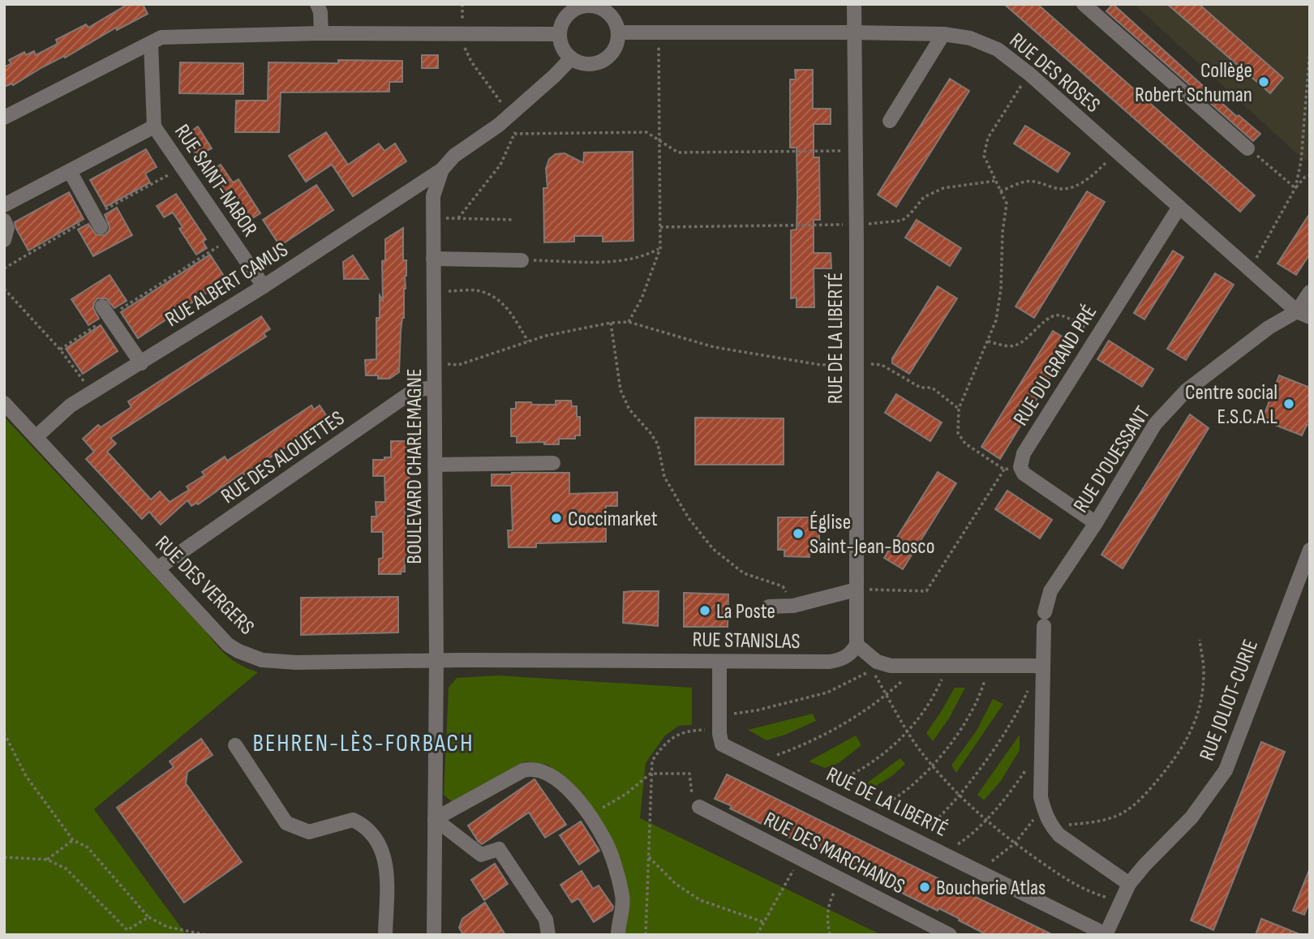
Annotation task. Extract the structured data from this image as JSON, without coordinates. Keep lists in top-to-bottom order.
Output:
{
  "streets": {
    "street": [
      "RUE DES ROSES",
      "RUE SAINT-NABOR",
      "RUE ALBERT CAMUS",
      "RUE DE LA LIBERTÉ",
      "RUE DU GRAND PRÉ",
      "RUE DES ALOUETTES",
      "RUE D'OUESSANT",
      "BOULEVARD CHARLEMAGNE",
      "RUE DES VERGERS",
      "RUE STANISLAS",
      "RUE JOLIOT-CURIE",
      "RUE DES MARCHANDS"
    ]
  },
  "crossings": [
    ["RUE DES ROSES", "RUE DE LA LIBERTÉ"],
    ["RUE DES ROSES", "RUE DU GRAND PRÉ"],
    ["RUE DES ROSES", "RUE D'OUESSANT"],
    ["RUE DES ROSES", "BOULEVARD CHARLEMAGNE"],
    ["RUE SAINT-NABOR", "RUE ALBERT CAMUS"],
    ["RUE ALBERT CAMUS", "BOULEVARD CHARLEMAGNE"],
    ["RUE ALBERT CAMUS", "RUE DES VERGERS"],
    ["RUE DE LA LIBERTÉ", "RUE STANISLAS"],
    ["RUE DE LA LIBERTÉ", "RUE JOLIOT-CURIE"],
    ["RUE DES ALOUETTES", "BOULEVARD CHARLEMAGNE"],
    ["RUE DES ALOUETTES", "RUE DES VERGERS"],
    ["RUE D'OUESSANT", "RUE JOLIOT-CURIE"],
    ["BOULEVARD CHARLEMAGNE", "RUE DES VERGERS"],
    ["BOULEVARD CHARLEMAGNE", "RUE STANISLAS"],
    ["RUE DES VERGERS", "RUE STANISLAS"]
  ],
  "districts": ["BEHREN-LÈS-FORBACH"],
  "places": [
    "Collège Robert Schuman",
    "Centre social E.S.C.A.L",
    "Coccimarket",
    "Église Saint-Jean-Bosco",
    "La Poste",
    "Boucherie Atlas"
  ]
}
